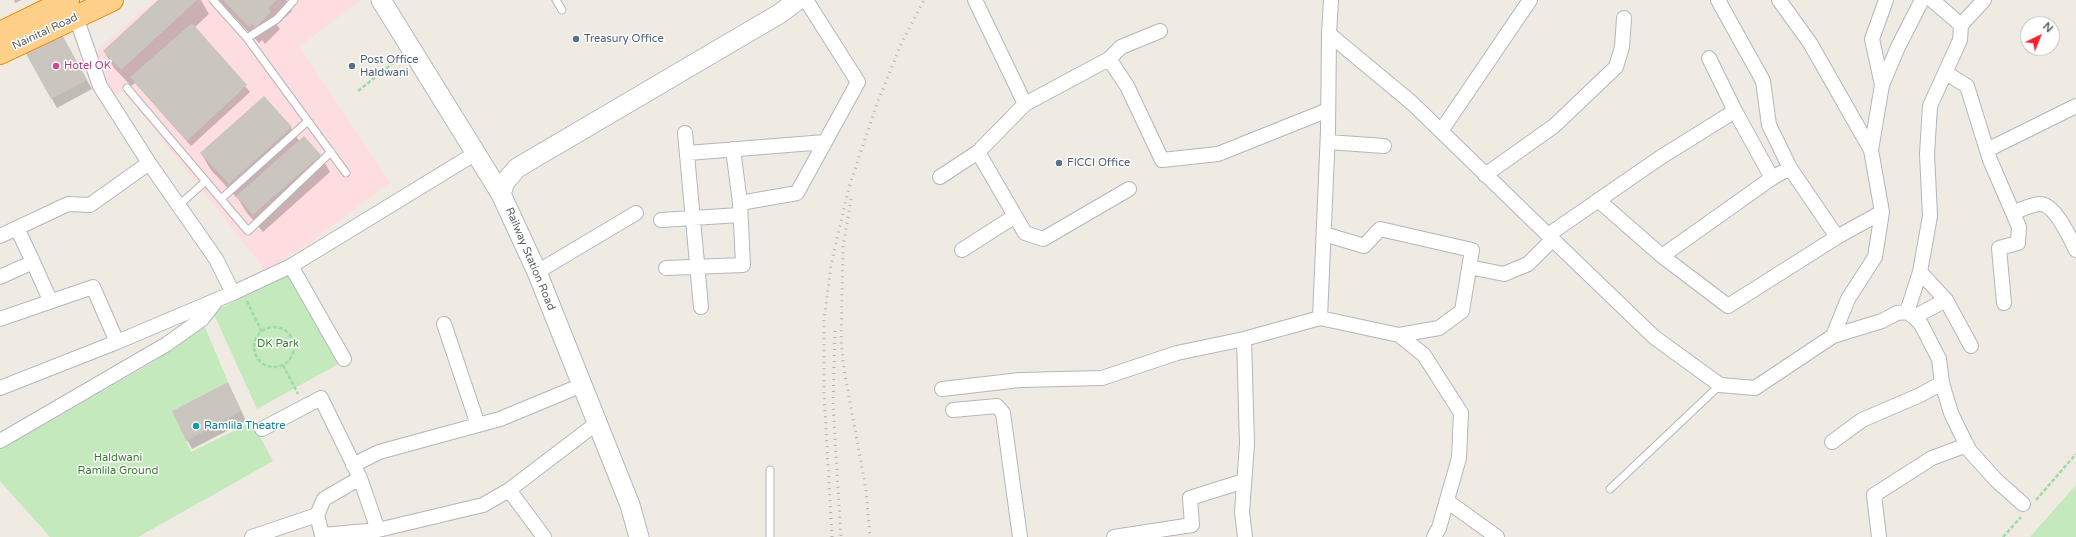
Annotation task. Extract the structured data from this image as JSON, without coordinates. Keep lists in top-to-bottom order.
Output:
{
  "streets": {
    "highway": ["Nainital Road"],
    "street": ["Railway Station Road"]
  },
  "parks": ["DK Park", "Haldwani Ramlila Ground"],
  "places": [
    "Treasury Office",
    "Hotel OK",
    "Post Office Haldwani",
    "FICCI Office",
    "Ramlila Theatre"
  ],
  "north": "top right"
}
